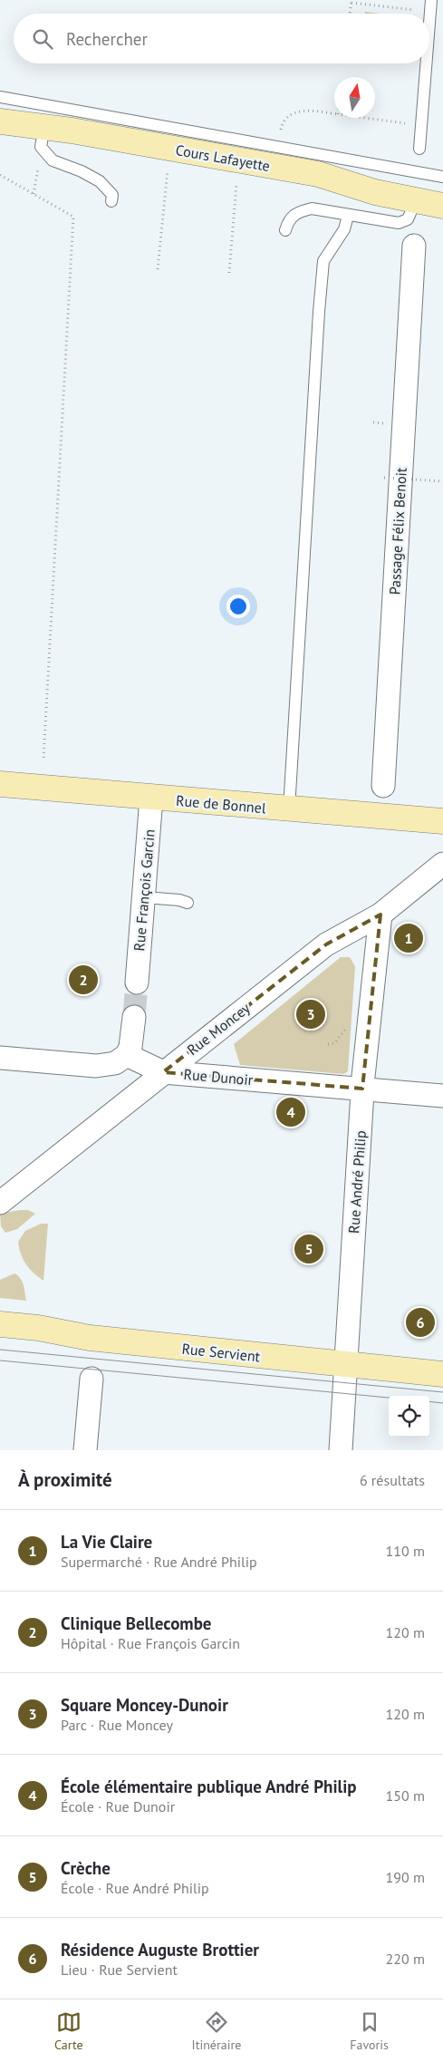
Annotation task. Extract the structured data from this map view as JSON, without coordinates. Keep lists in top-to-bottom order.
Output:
{
  "streets": {
    "main road": ["Cours Lafayette", "Rue de Bonnel", "Rue Servient"],
    "street": [
      "Passage Félix Benoit",
      "Rue François Garcin",
      "Rue Moncey",
      "Rue Dunoir",
      "Rue André Philip"
    ]
  },
  "crossings": [
    ["Passage Félix Benoit", "Rue de Bonnel"],
    ["Rue de Bonnel", "Rue François Garcin"],
    ["Rue Moncey", "Rue Dunoir"],
    ["Rue Moncey", "Rue André Philip"],
    ["Rue Dunoir", "Rue André Philip"],
    ["Rue André Philip", "Rue Servient"]
  ],
  "north": "top",
  "page": {
    "search": "Rechercher",
    "pins": [
      "1",
      "2",
      "3",
      "4",
      "5",
      "6"
    ],
    "heading": ["À proximité", "6 résultats"],
    "list": [
      {
        "mark": "1",
        "name": "La Vie Claire",
        "note": "Supermarché · Rue André Philip",
        "value": "110 m"
      },
      {
        "mark": "2",
        "name": "Clinique Bellecombe",
        "note": "Hôpital · Rue François Garcin",
        "value": "120 m"
      },
      {
        "mark": "3",
        "name": "Square Moncey-Dunoir",
        "note": "Parc · Rue Moncey",
        "value": "120 m"
      },
      {
        "mark": "4",
        "name": "École élémentaire publique André Philip",
        "note": "École · Rue Dunoir",
        "value": "150 m"
      },
      {
        "mark": "5",
        "name": "Crèche",
        "note": "École · Rue André Philip",
        "value": "190 m"
      },
      {
        "mark": "6",
        "name": "Résidence Auguste Brottier",
        "note": "Lieu · Rue Servient",
        "value": "220 m"
      }
    ],
    "nav": ["Carte", "Itinéraire", "Favoris"]
  }
}
